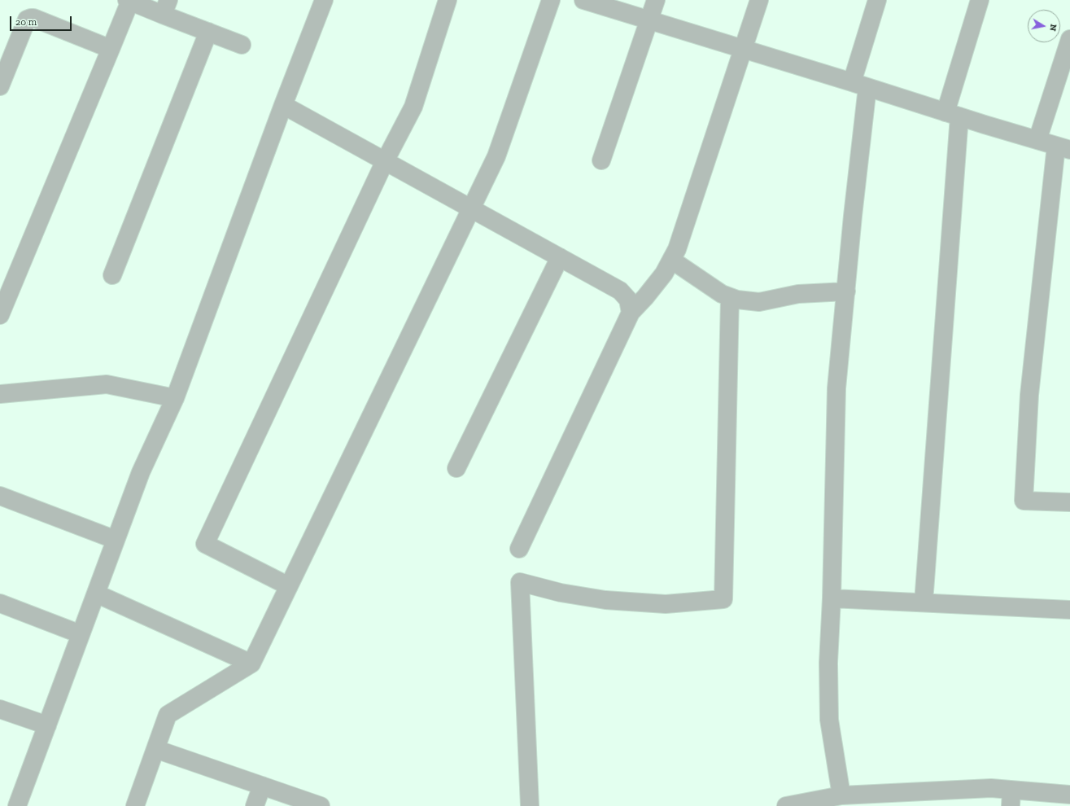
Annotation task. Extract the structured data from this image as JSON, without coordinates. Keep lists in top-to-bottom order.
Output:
{
  "scale_bar": "20 m",
  "north": "right"
}
